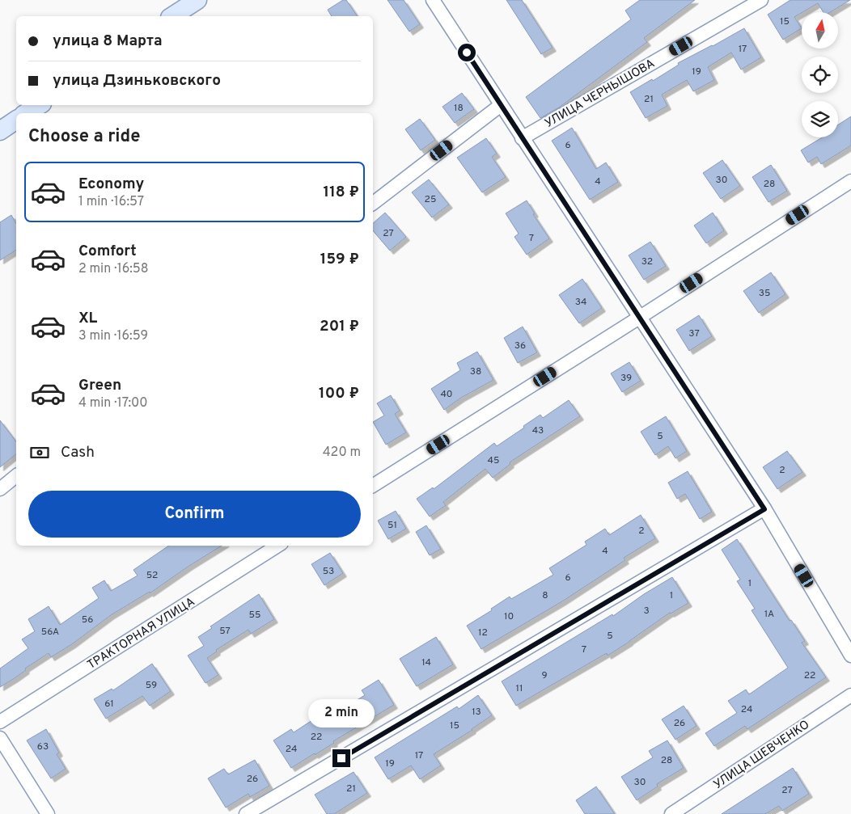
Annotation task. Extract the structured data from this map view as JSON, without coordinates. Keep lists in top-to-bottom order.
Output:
{
  "streets": {
    "street": ["УЛИЦА ЧЕРНЫШОВА", "ТРАКТОРНАЯ УЛИЦА", "УЛИЦА ШЕВЧЕНКО"]
  },
  "house_numbers": [
    "15",
    "17",
    "19",
    "21",
    "18",
    "6",
    "30",
    "4",
    "28",
    "25",
    "27",
    "7",
    "32",
    "35",
    "34",
    "37",
    "36",
    "38",
    "39",
    "40",
    "43",
    "5",
    "45",
    "2",
    "51",
    "2",
    "4",
    "53",
    "52",
    "6",
    "1",
    "8",
    "1",
    "3",
    "1А",
    "55",
    "10",
    "56",
    "57",
    "56А",
    "12",
    "5",
    "7",
    "14",
    "9",
    "22",
    "59",
    "11",
    "61",
    "24",
    "13",
    "26",
    "15",
    "22",
    "63",
    "24",
    "17",
    "28",
    "19",
    "26",
    "30",
    "21",
    "27"
  ],
  "north": "top",
  "page": {
    "banner": ["улица 8 Марта", "улица Дзиньковского"],
    "heading": "Choose a ride",
    "list": [
      {
        "name": "Economy",
        "note": "1 min · 16:57",
        "value": "118 ₽"
      },
      {
        "name": "Comfort",
        "note": "2 min · 16:58",
        "value": "159 ₽"
      },
      {
        "name": "XL",
        "note": "3 min · 16:59",
        "value": "201 ₽"
      },
      {
        "name": "Green",
        "note": "4 min · 17:00",
        "value": "100 ₽"
      }
    ],
    "pay": ["Cash", "420 m"],
    "buttons": "Confirm",
    "bubble": "2 min"
  }
}
